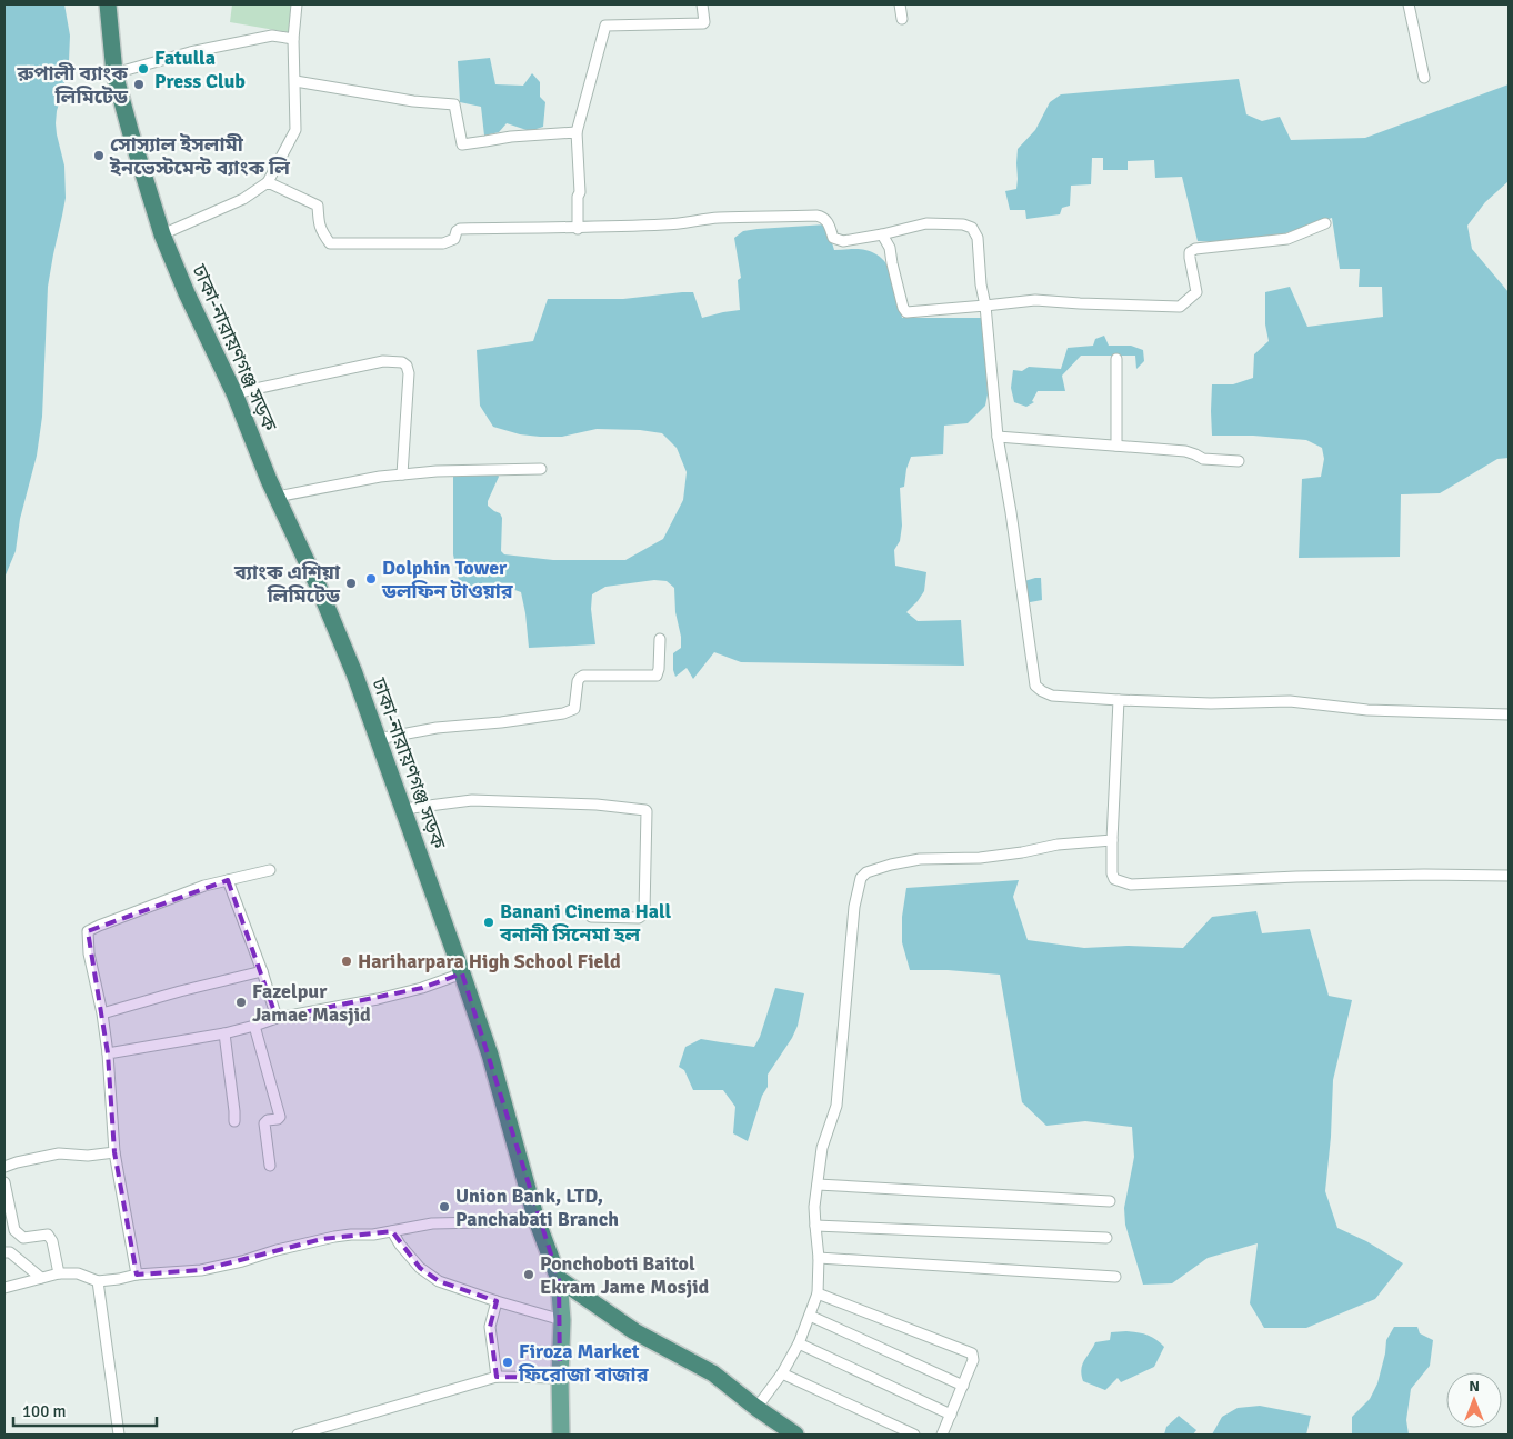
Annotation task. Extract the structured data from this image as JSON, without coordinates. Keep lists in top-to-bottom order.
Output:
{
  "streets": {
    "highway": ["ঢাকা-নারায়ণগঞ্জ সড়ক"]
  },
  "places": [
    "Fatulla Press Club",
    "রুপালী ব্যাংক লিমিটেড",
    "সোস্যাল ইসলামী ইনভেস্টমেন্ট ব্যাংক লি",
    "Dolphin Tower ডলফিন টাওয়ার",
    "ব্যাংক এশিয়া লিমিটেড",
    "Banani Cinema Hall বনানী সিনেমা হল",
    "Hariharpara High School Field",
    "Fazelpur Jamae Masjid",
    "Union Bank, LTD, Panchabati Branch",
    "Ponchoboti Baitol Ekram Jame Mosjid",
    "Firoza Market ফিরোজা বাজার"
  ],
  "scale_bar": "100 m",
  "north": "top"
}
